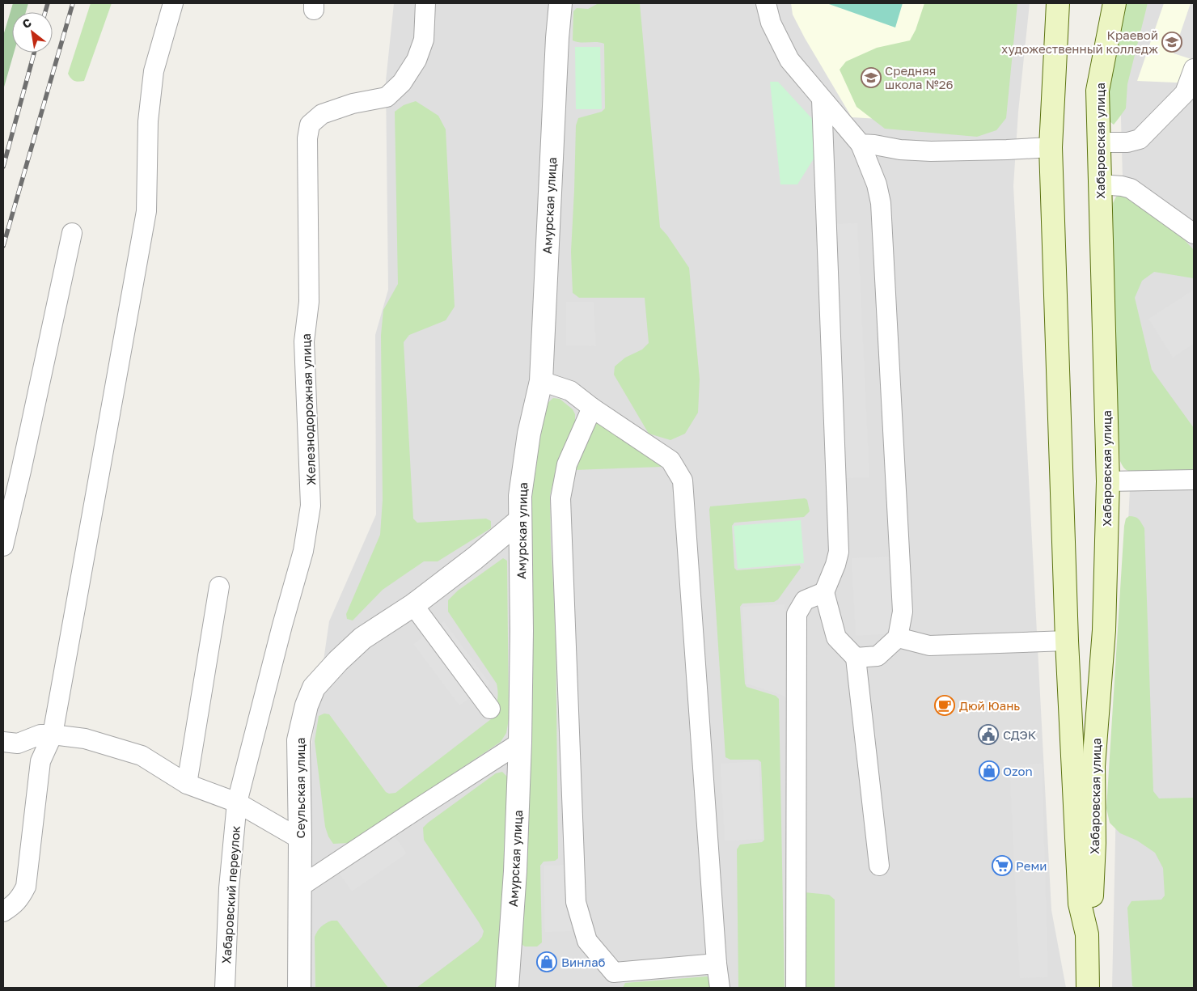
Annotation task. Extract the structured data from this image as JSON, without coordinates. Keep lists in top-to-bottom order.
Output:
{
  "streets": {
    "main road": ["Хабаровская улица"],
    "street": ["Амурская улица", "Сеульская улица"],
    "lane": ["Железнодорожная улица", "Хабаровский переулок"]
  },
  "crossings": [
    ["Амурская улица", "Сеульская улица"],
    ["Железнодорожная улица", "Хабаровский переулок"]
  ],
  "places": {
    "school or university": ["Краевой художественный колледж", "Средняя школа №26"],
    "cafe": ["Дюй Юань"],
    "public building": ["СДЭК"],
    "shop": ["Ozon", "Винлаб"],
    "supermarket": ["Реми"]
  },
  "north": "top left"
}
